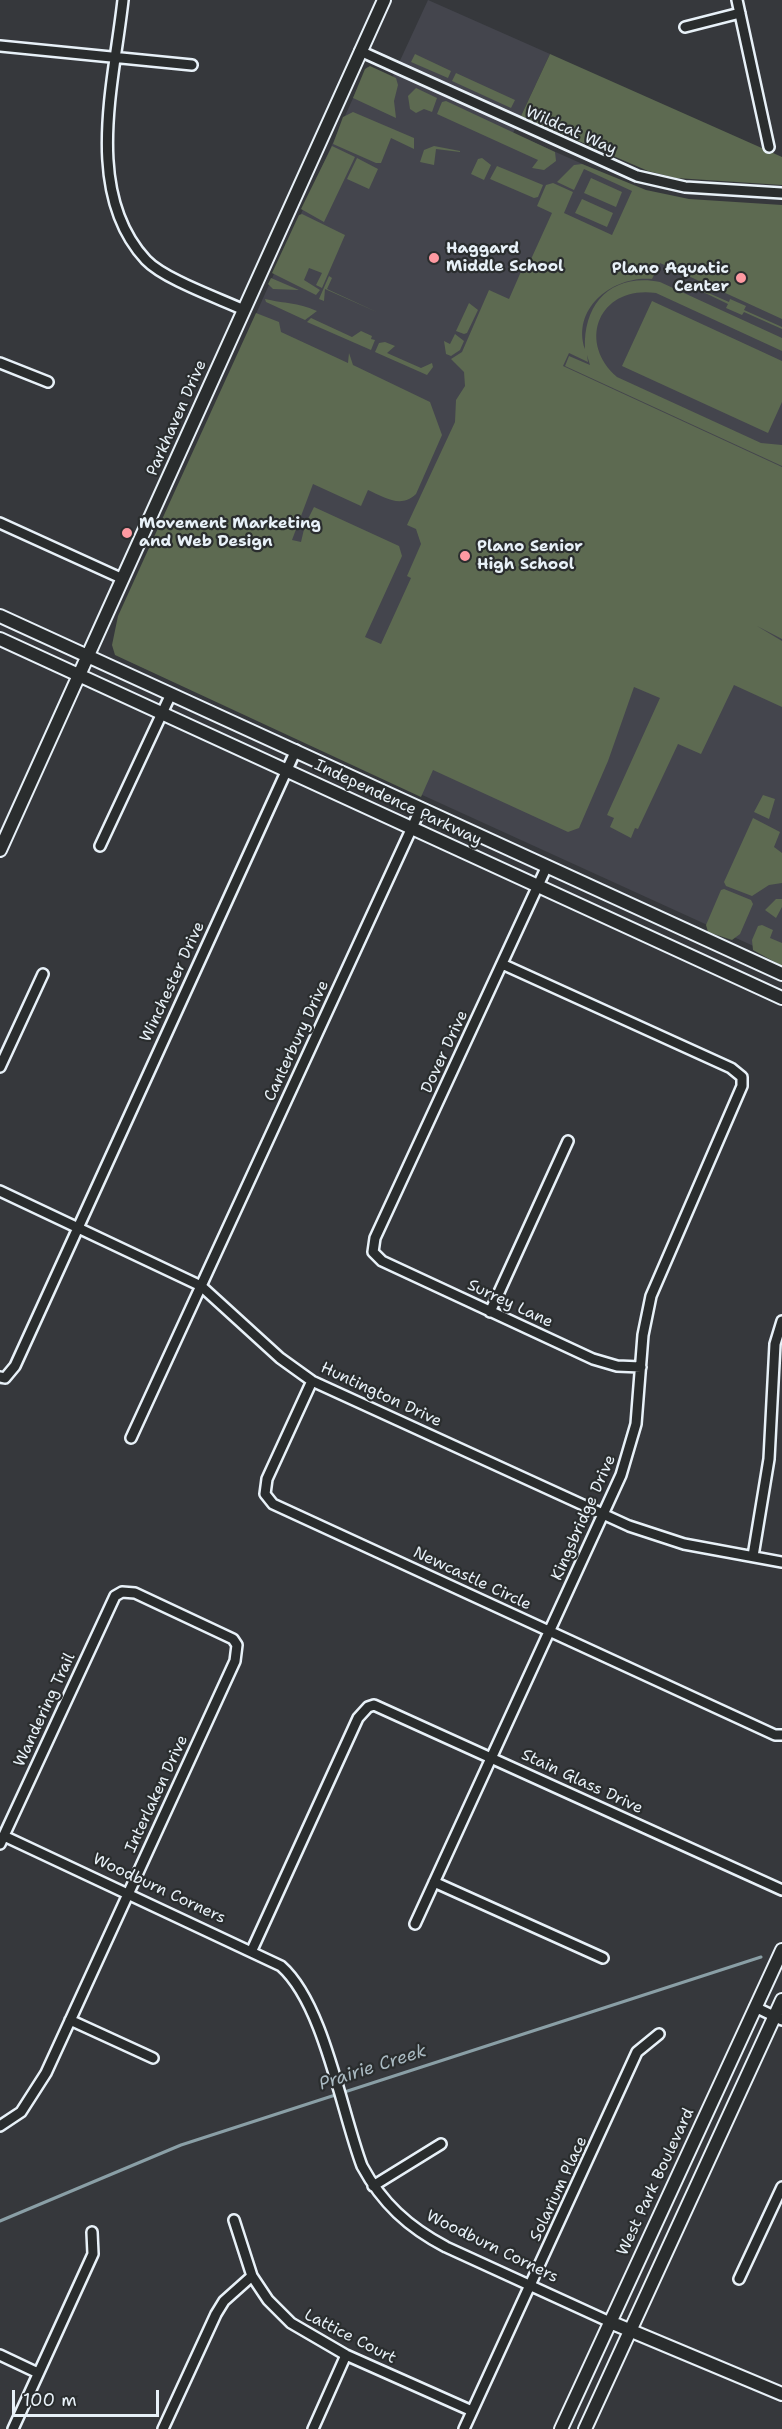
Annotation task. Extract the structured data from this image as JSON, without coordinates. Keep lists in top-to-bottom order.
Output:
{
  "streets": {
    "main road": [
      "Parkhaven Drive",
      "Independence Parkway",
      "Woodburn Corners",
      "West Park Boulevard"
    ],
    "street": [
      "Wildcat Way",
      "Winchester Drive",
      "Canterbury Drive",
      "Dover Drive",
      "Surrey Lane",
      "Huntington Drive",
      "Kingsbridge Drive",
      "Newcastle Circle",
      "Wandering Trail",
      "Stain Glass Drive",
      "Interlaken Drive",
      "Solarium Place",
      "Lattice Court"
    ]
  },
  "crossings": [
    ["Wildcat Way", "Parkhaven Drive"],
    ["Parkhaven Drive", "Independence Parkway"],
    ["Independence Parkway", "Winchester Drive"],
    ["Independence Parkway", "Canterbury Drive"],
    ["Independence Parkway", "Dover Drive"],
    ["Winchester Drive", "Huntington Drive"],
    ["Canterbury Drive", "Huntington Drive"],
    ["Dover Drive", "Surrey Lane"],
    ["Dover Drive", "Kingsbridge Drive"],
    ["Surrey Lane", "Kingsbridge Drive"],
    ["Huntington Drive", "Kingsbridge Drive"],
    ["Huntington Drive", "Newcastle Circle"],
    ["Kingsbridge Drive", "Newcastle Circle"],
    ["Kingsbridge Drive", "Stain Glass Drive"],
    ["Wandering Trail", "Interlaken Drive"],
    ["Wandering Trail", "Woodburn Corners"],
    ["Stain Glass Drive", "Woodburn Corners"],
    ["Interlaken Drive", "Woodburn Corners"],
    ["Woodburn Corners", "West Park Boulevard"],
    ["Woodburn Corners", "Solarium Place"],
    ["Solarium Place", "Lattice Court"]
  ],
  "water": ["Prairie Creek"],
  "places": [
    "Haggard Middle School",
    "Plano Aquatic Center",
    "Movement Marketing and Web Design",
    "Plano Senior High School"
  ],
  "scale_bar": "100 m"
}
